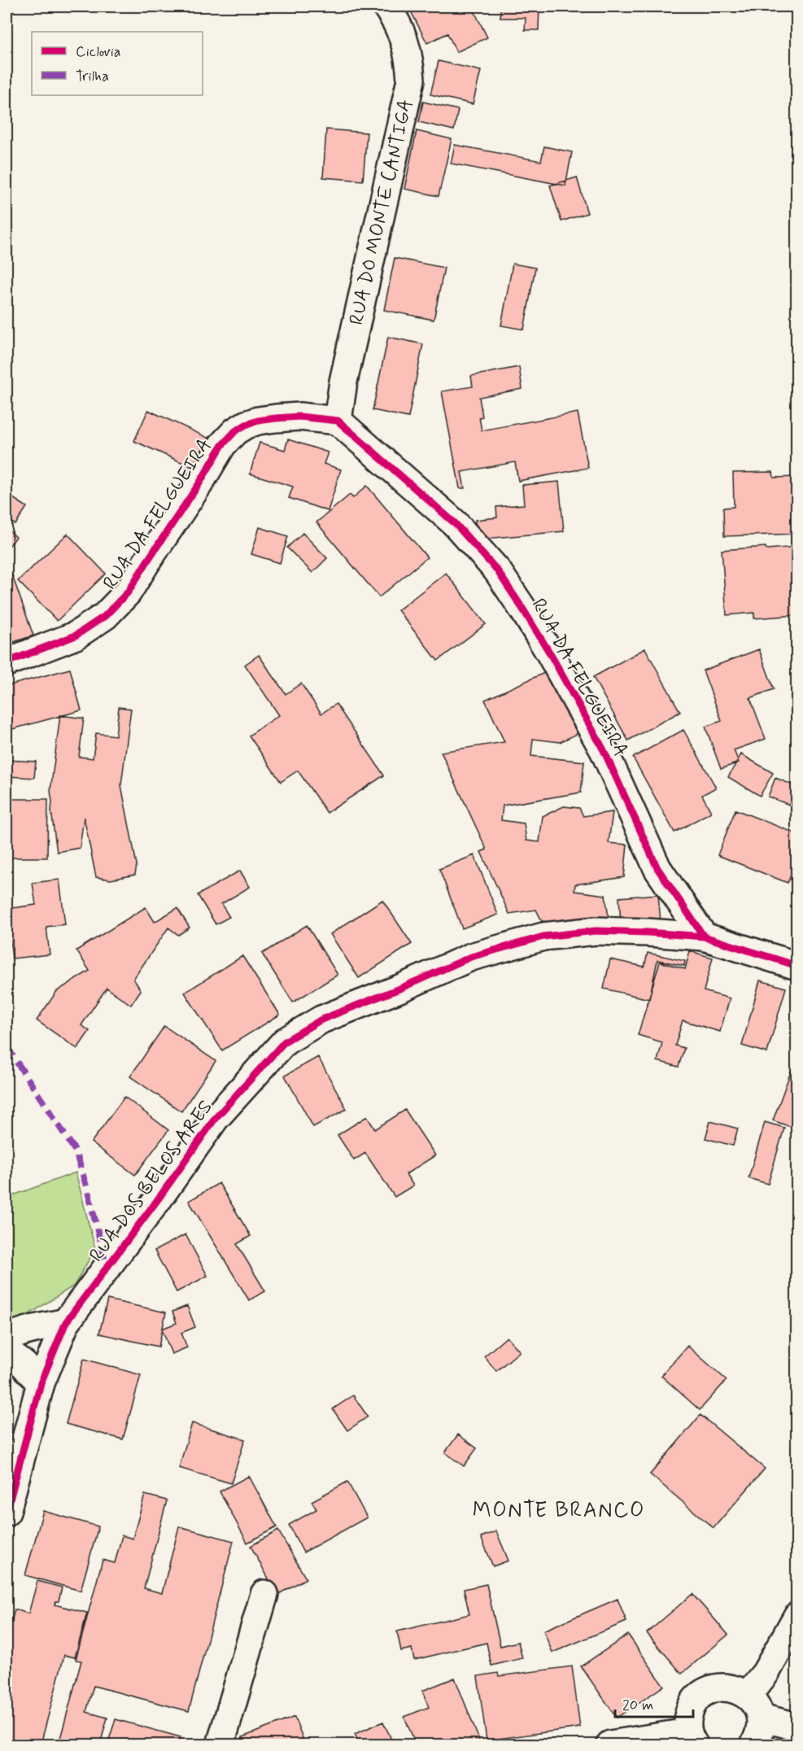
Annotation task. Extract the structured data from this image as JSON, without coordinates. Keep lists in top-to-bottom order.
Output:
{
  "streets": {
    "street": ["RUA DO MONTE CANTIGA", "RUA DA FELGUEIRA", "RUA DOS BELOS ARES"]
  },
  "crossings": [
    ["RUA DO MONTE CANTIGA", "RUA DA FELGUEIRA"],
    ["RUA DA FELGUEIRA", "RUA DOS BELOS ARES"]
  ],
  "districts": ["MONTE BRANCO"],
  "legend": ["Ciclovia", "Trilha"],
  "scale_bar": "20 m"
}
